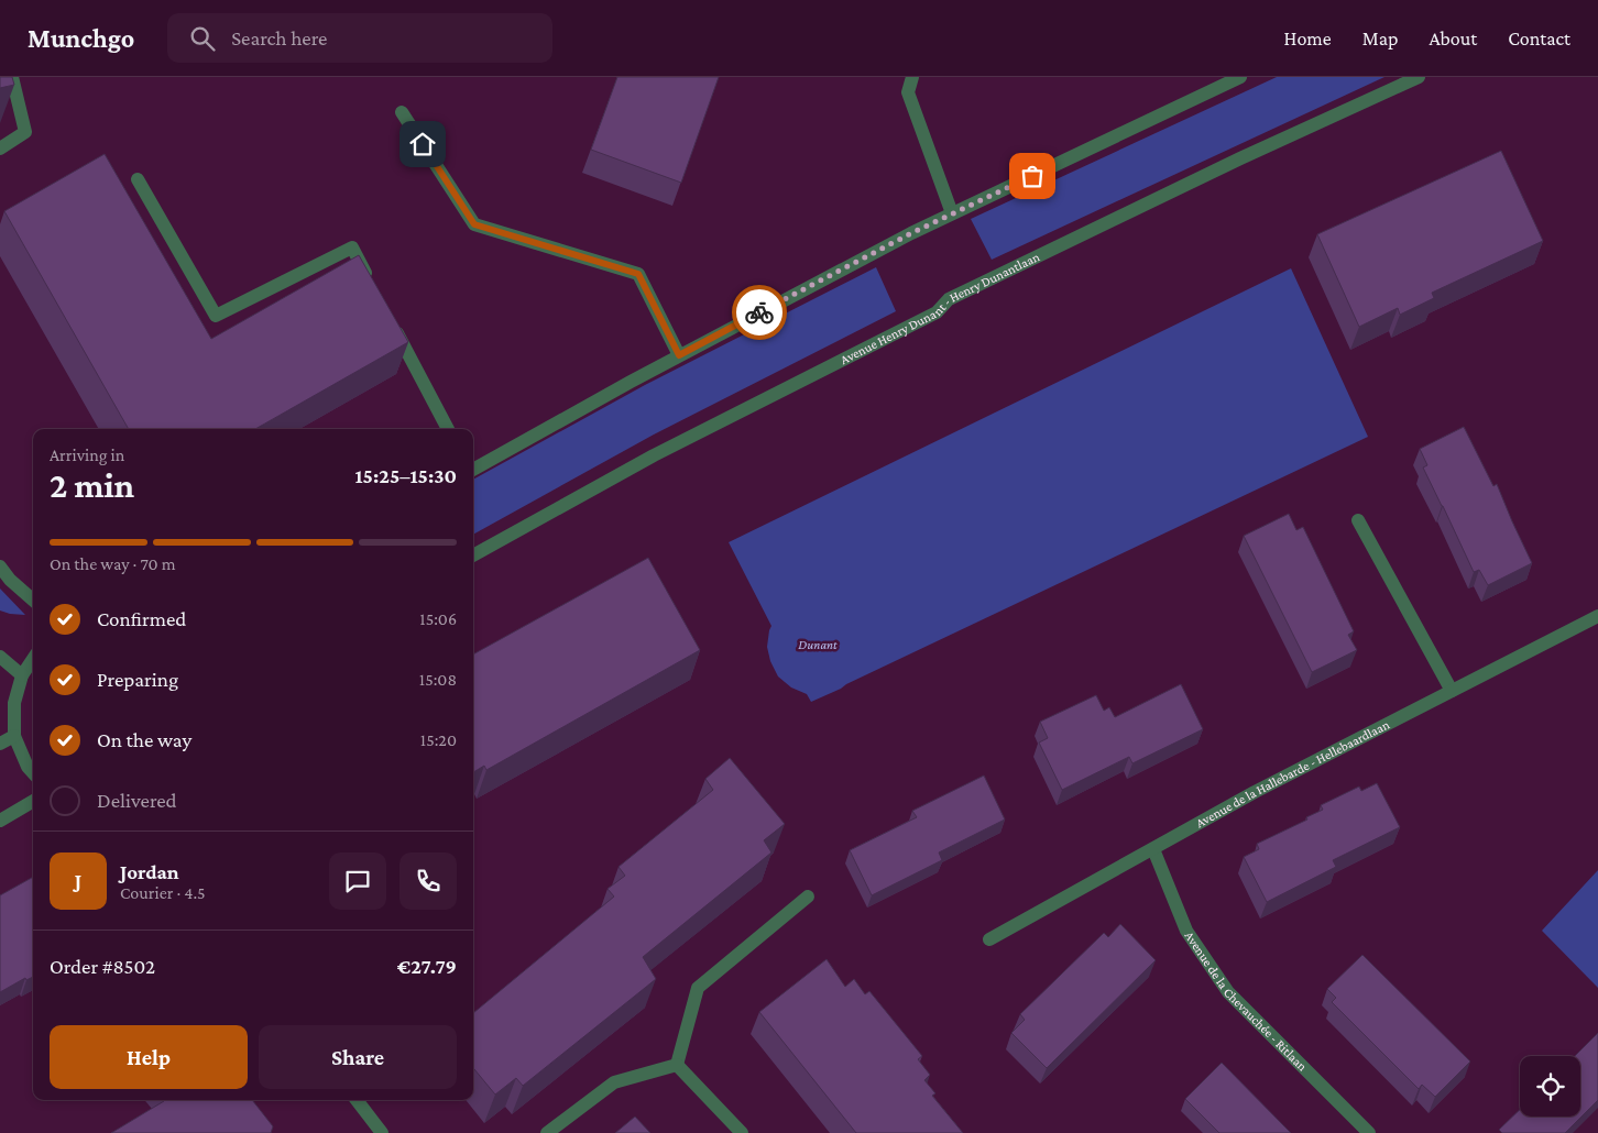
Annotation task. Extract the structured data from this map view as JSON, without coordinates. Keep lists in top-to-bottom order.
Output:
{
  "streets": {
    "street": ["Avenue Henry Dunant - Henry Dunantlaan", "Avenue de la Hallebarde - Hellebaardlaan", "Avenue de la Chevauchée - Ritlaan"]
  },
  "crossings": [
    ["Avenue de la Hallebarde - Hellebaardlaan", "Avenue de la Chevauchée - Ritlaan"]
  ],
  "parks": ["Dunant"],
  "page": {
    "header": "Munchgo",
    "search": "Search here",
    "nav": [
      "Home",
      "Map",
      "About",
      "Contact"
    ],
    "heading": ["2 min", "Arriving in", "15:25–15:30"],
    "panel": [
      "Jordan",
      "Courier · 4.5",
      "Order #8502",
      "€27.79"
    ],
    "bar": "On the way · 70 m",
    "list": [
      ["Confirmed", "15:06"],
      ["Preparing", "15:08"],
      ["On the way", "15:20"],
      "Delivered"
    ],
    "round": "J",
    "buttons": ["Help", "Share"]
  }
}
